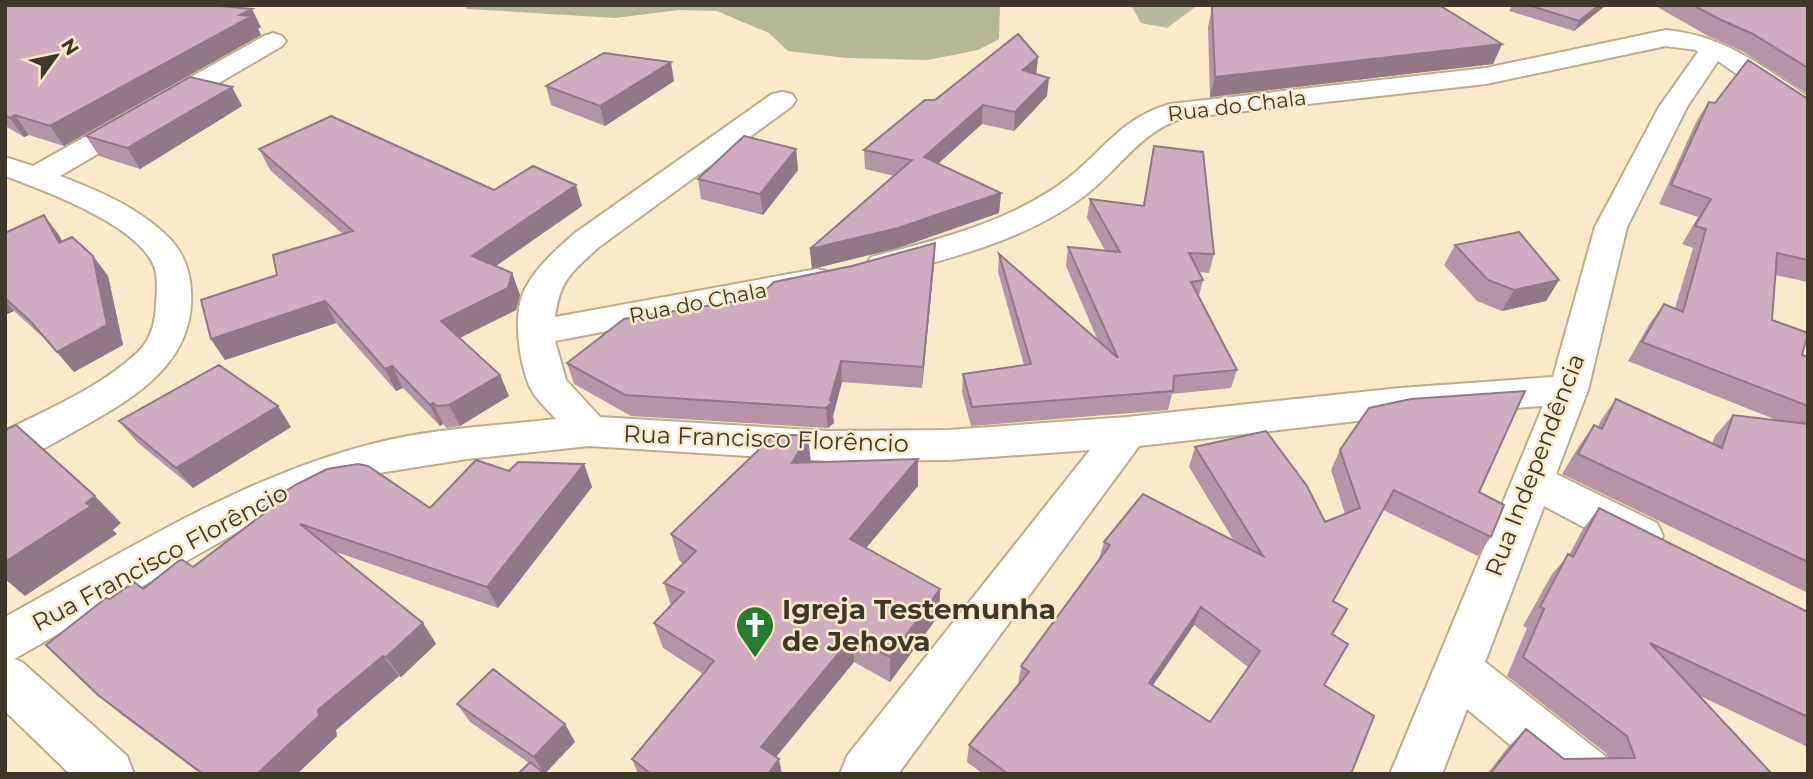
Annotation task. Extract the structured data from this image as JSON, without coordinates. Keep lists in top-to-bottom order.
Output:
{
  "streets": {
    "street": ["Rua do Chala", "Rua Francisco Florêncio", "Rua Independência"]
  },
  "crossings": [
    ["Rua do Chala", "Rua Independência"],
    ["Rua Francisco Florêncio", "Rua Independência"]
  ],
  "places": {
    "church": ["Igreja Testemunha de Jehova"]
  },
  "north": "top right"
}
